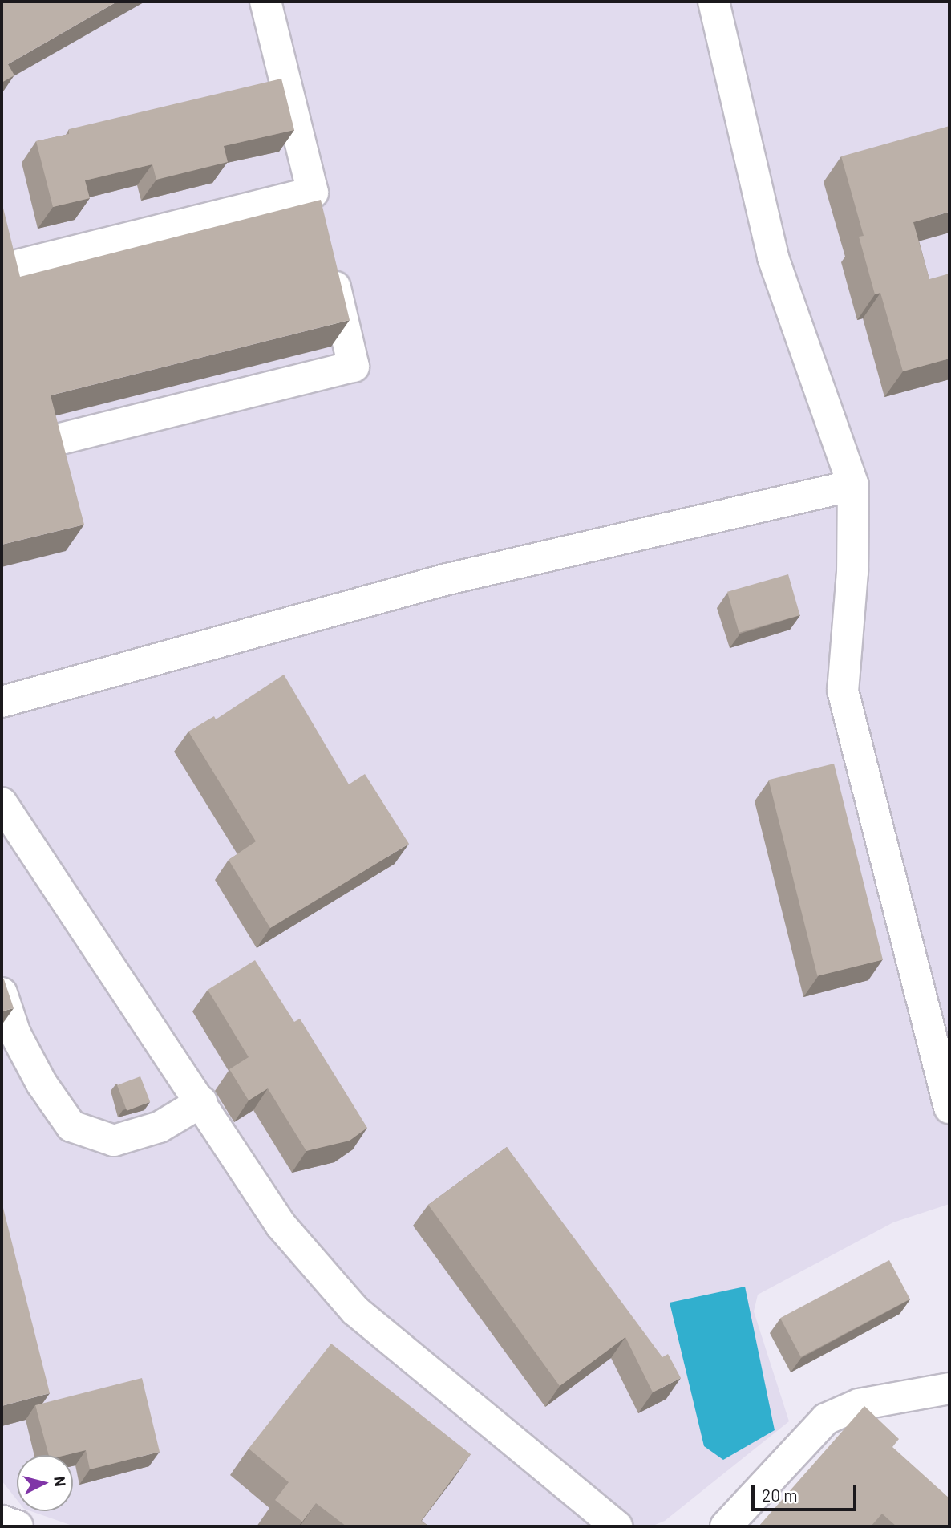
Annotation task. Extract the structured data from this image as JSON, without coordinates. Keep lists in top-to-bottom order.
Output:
{
  "scale_bar": "20 m",
  "north": "right"
}
